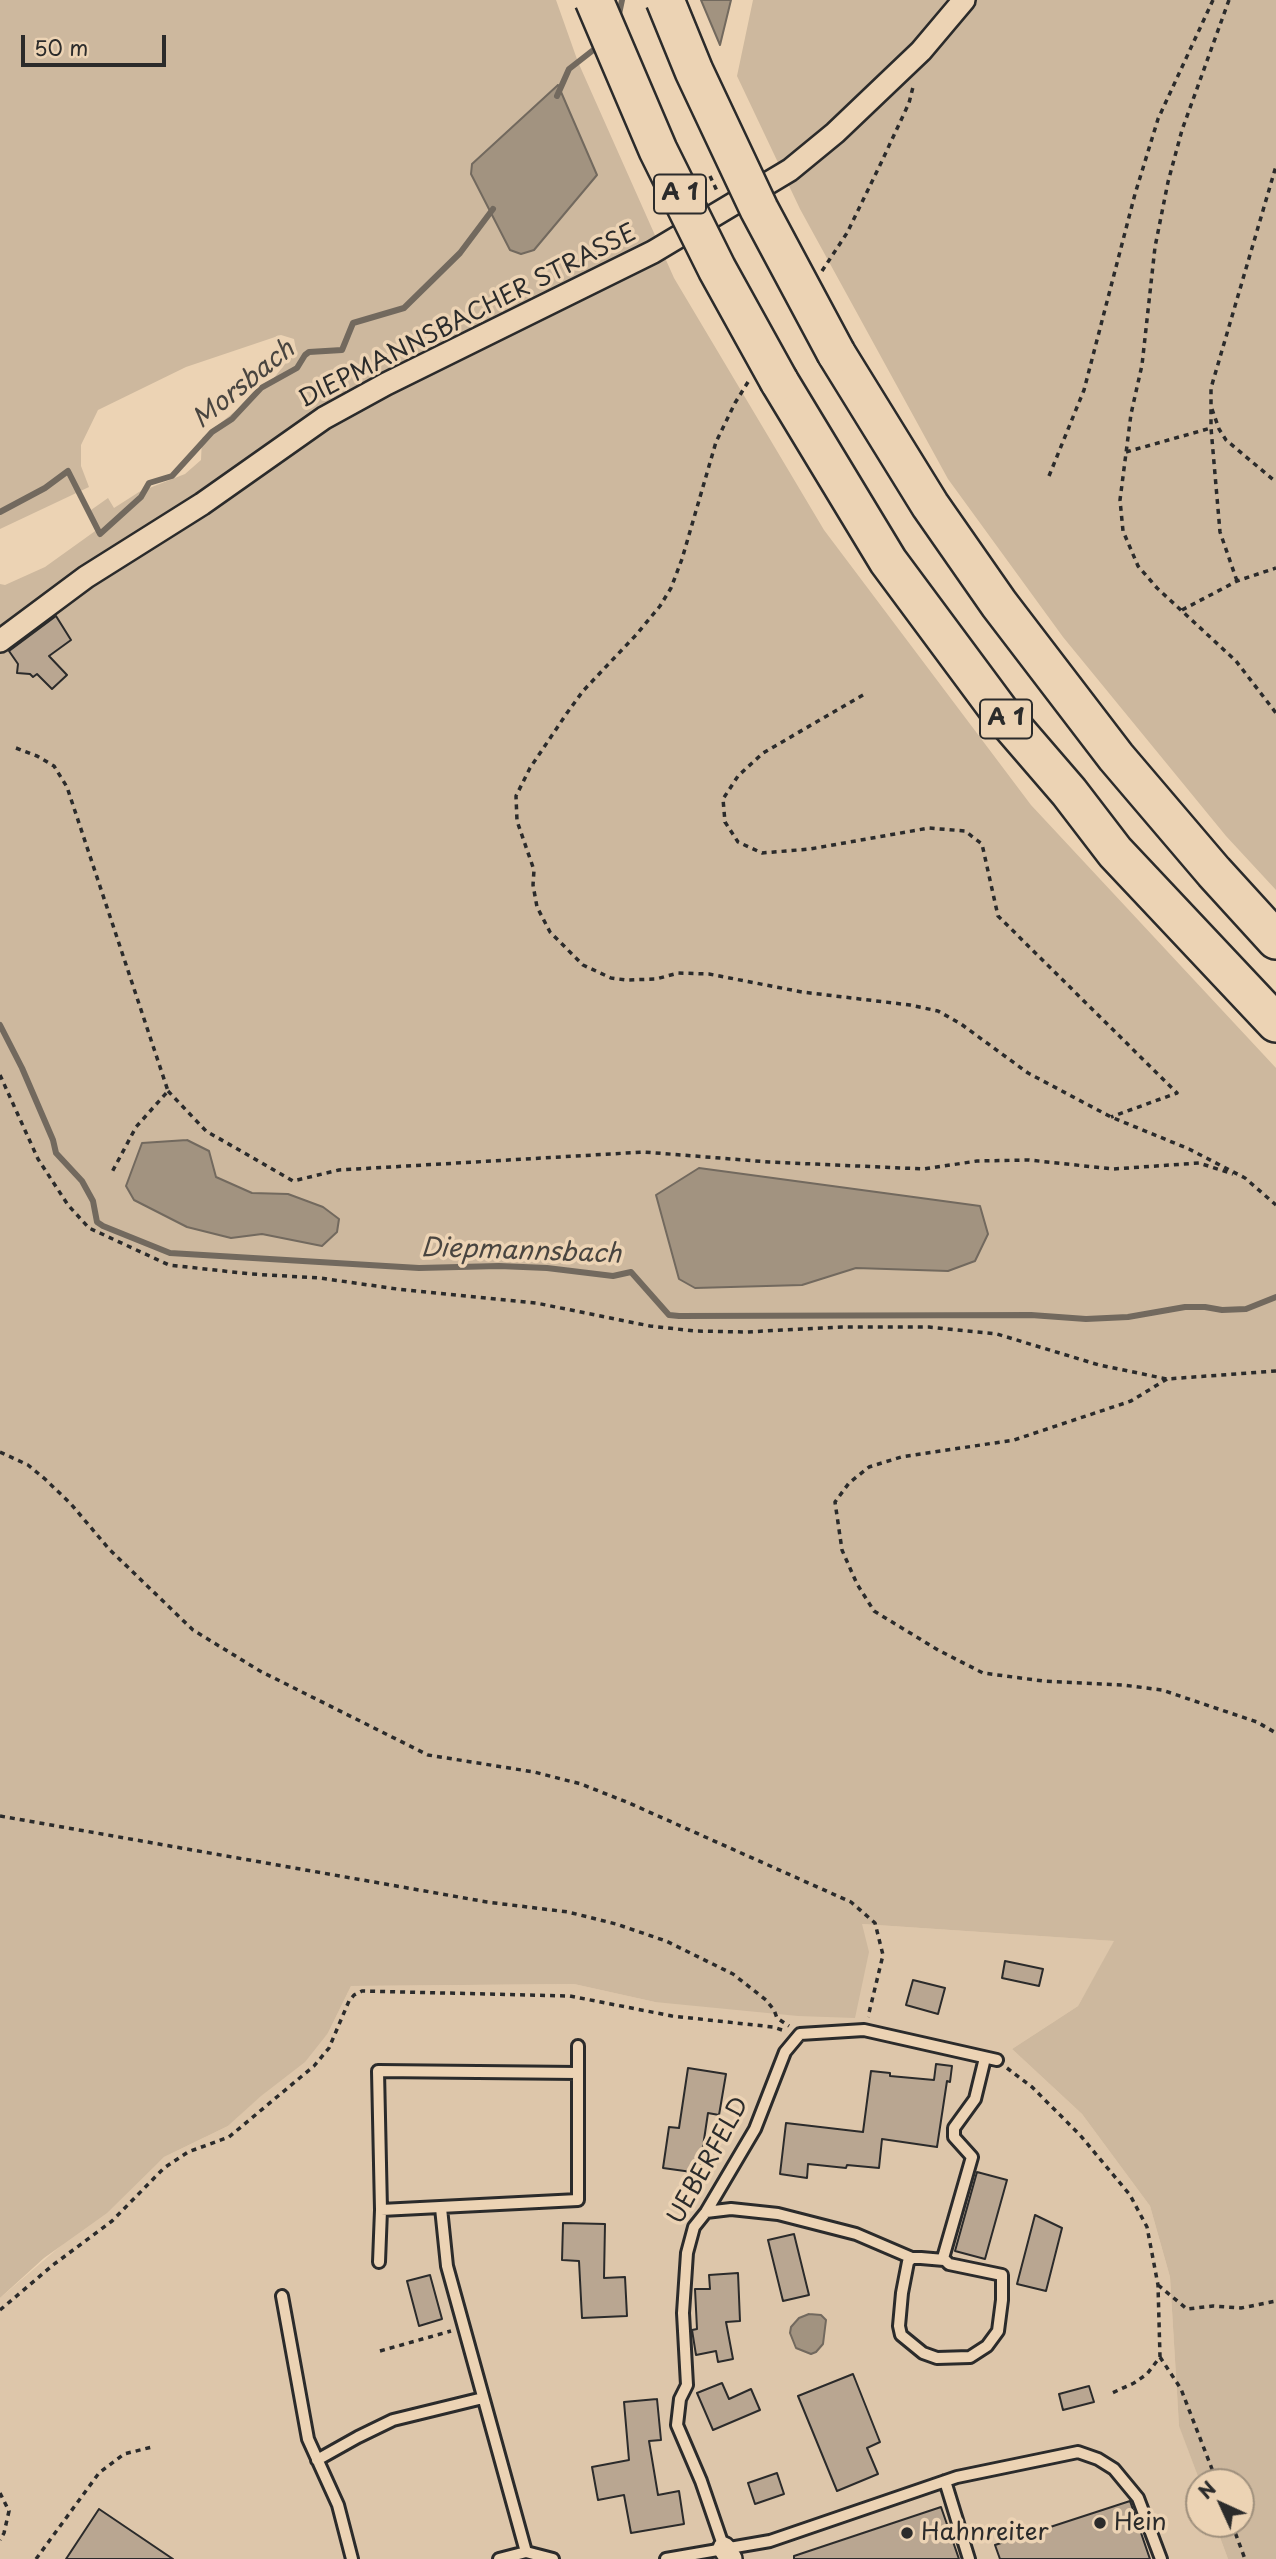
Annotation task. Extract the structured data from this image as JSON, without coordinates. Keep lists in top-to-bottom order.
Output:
{
  "streets": {
    "highway": ["A 1"],
    "street": ["DIEPMANNSBACHER STRASSE"],
    "lane": ["UEBERFELD"]
  },
  "water": ["Morsbach", "Diepmannsbach"],
  "places": ["Hein", "Hahnreiter"],
  "scale_bar": "50 m",
  "north": "top left"
}
